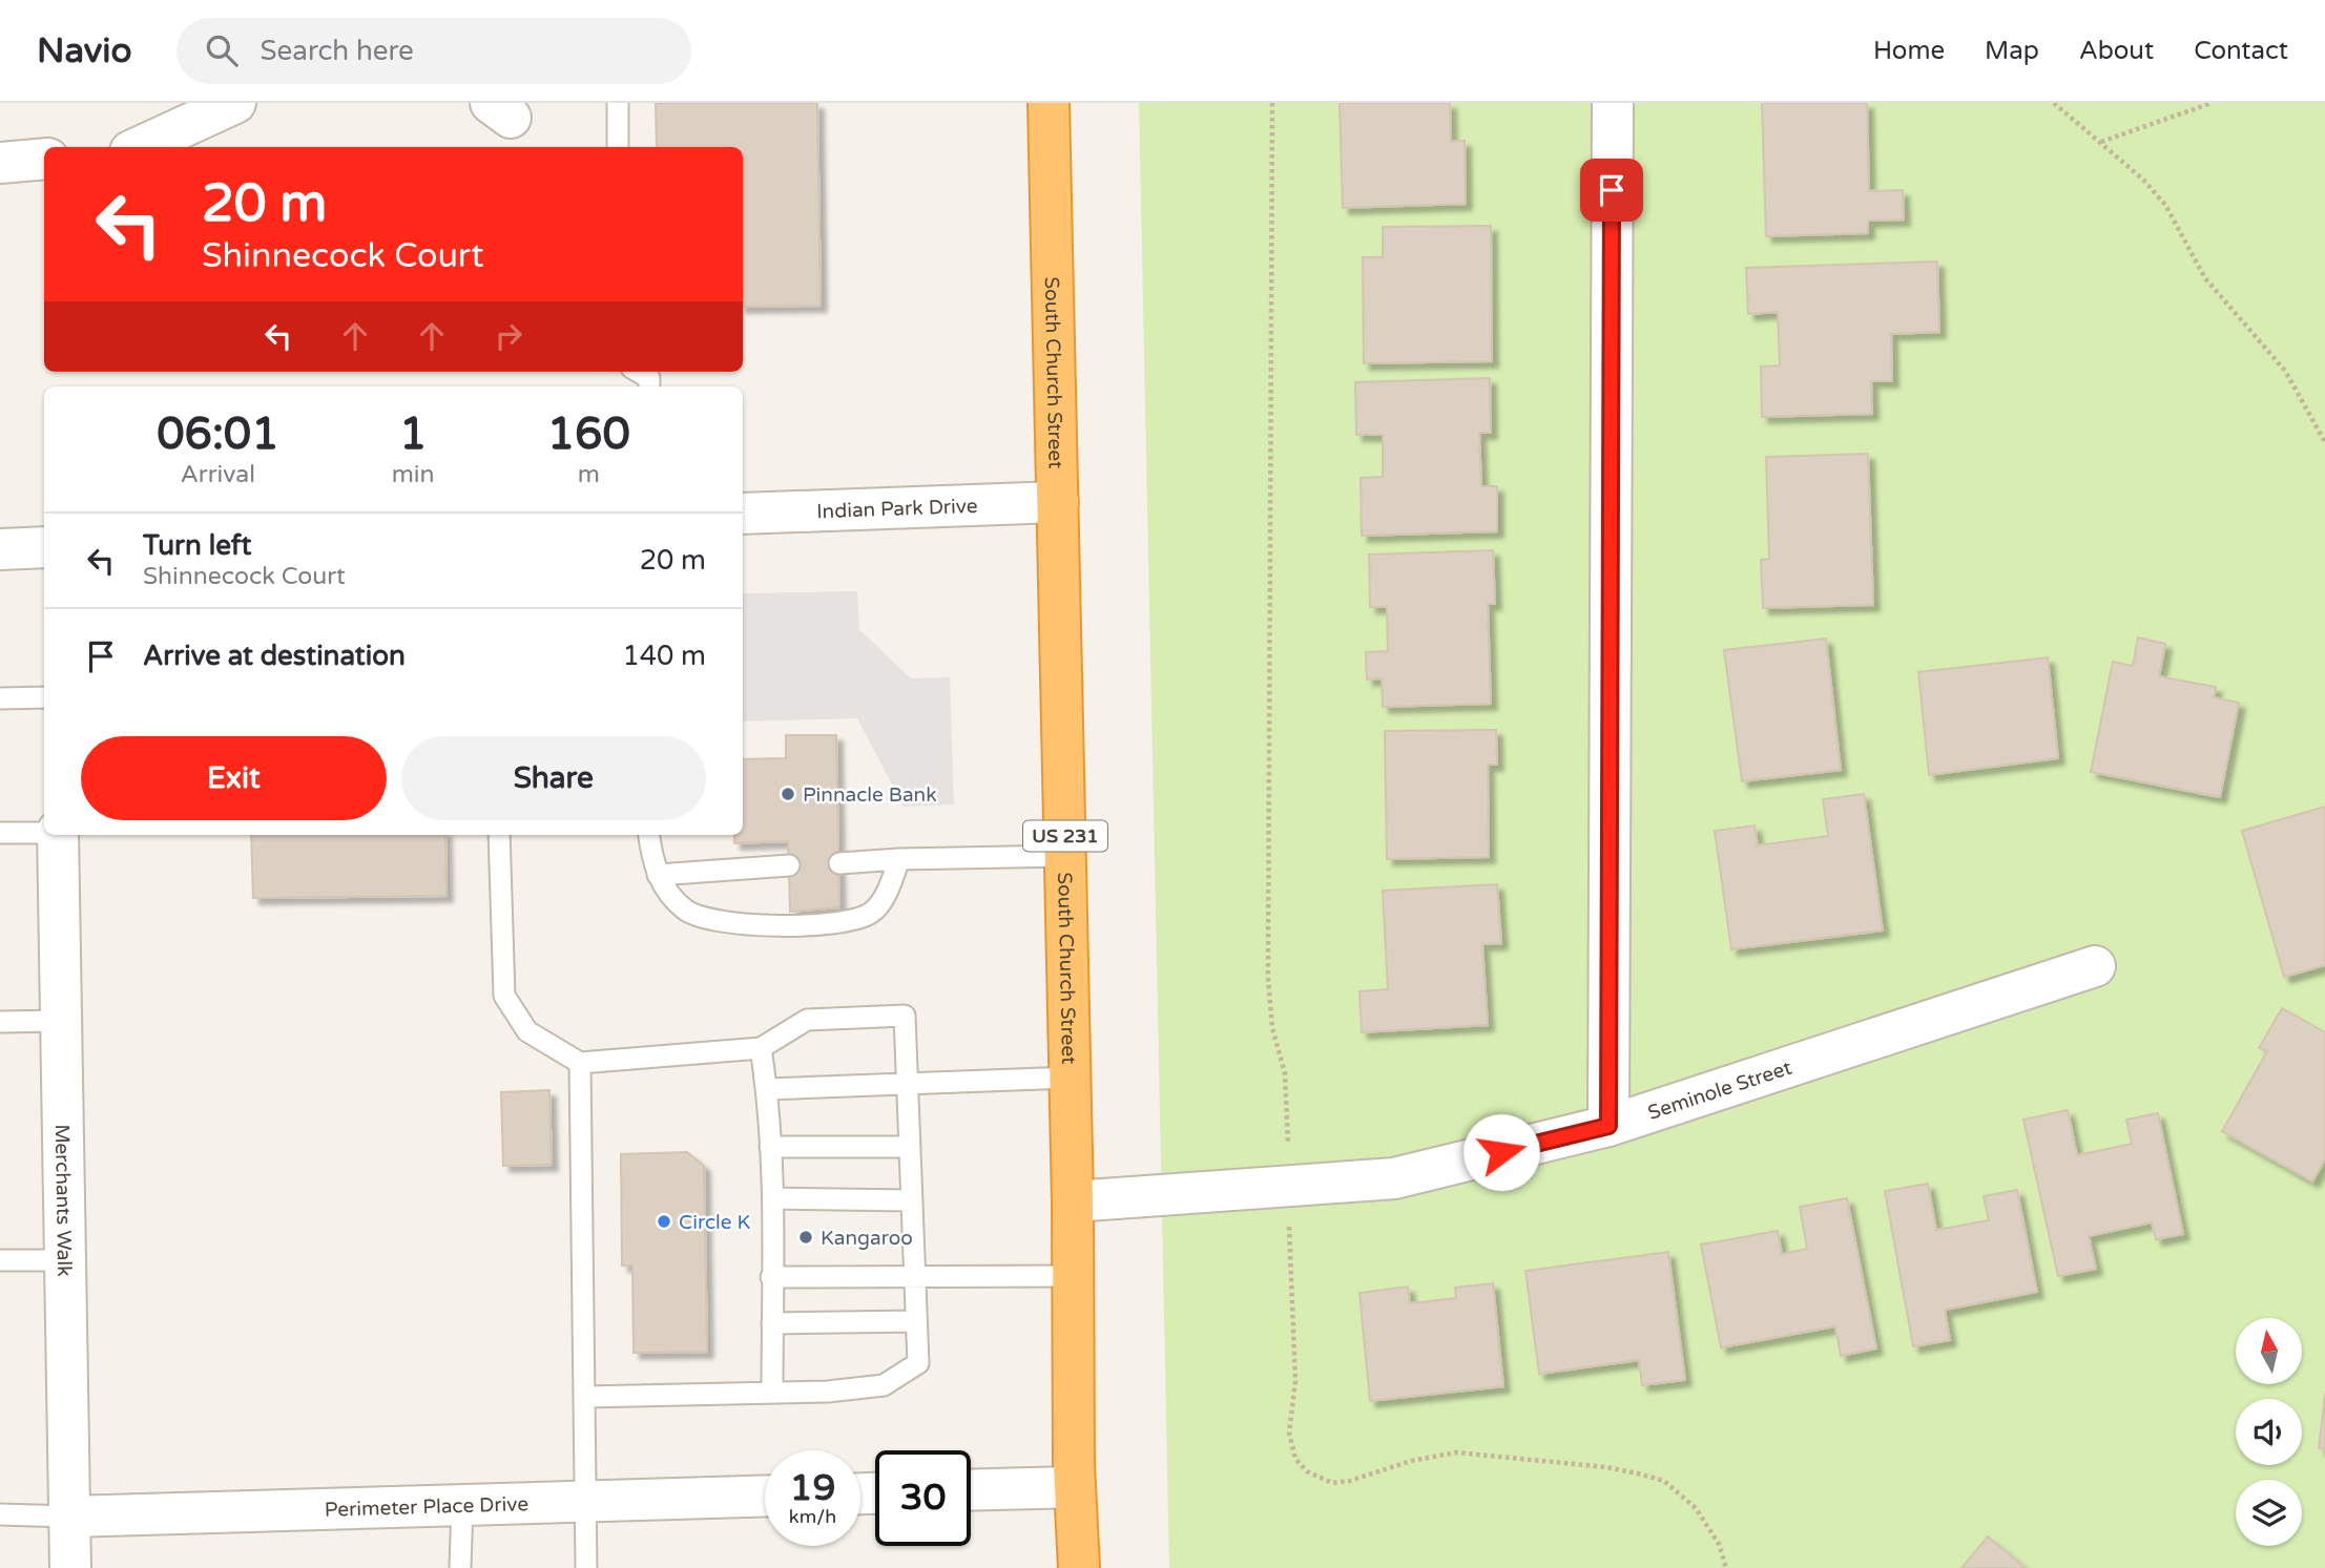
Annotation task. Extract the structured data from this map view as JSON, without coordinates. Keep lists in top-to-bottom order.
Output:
{
  "streets": {
    "highway": ["South Church Street", "US 231"],
    "street": [
      "Indian Park Drive",
      "Seminole Street",
      "Merchants Walk",
      "Perimeter Place Drive"
    ]
  },
  "crossings": [
    ["South Church Street", "Indian Park Drive"],
    ["South Church Street", "Seminole Street"],
    ["Merchants Walk", "Perimeter Place Drive"]
  ],
  "places": ["Pinnacle Bank", "Circle K", "Kangaroo"],
  "north": "top",
  "page": {
    "header": "Navio",
    "search": "Search here",
    "nav": [
      "Home",
      "Map",
      "About",
      "Contact"
    ],
    "turn": ["20 m", "Shinnecock Court"],
    "eta": [
      "06:01",
      "Arrival",
      "1",
      "min",
      "160",
      "m"
    ],
    "list": [
      {
        "name": "Turn left",
        "note": "Shinnecock Court",
        "value": "20 m"
      },
      {
        "name": "Arrive at destination",
        "value": "140 m"
      }
    ],
    "buttons": ["Exit", "Share"],
    "speed": "19 km/h",
    "limit": "30"
  }
}
